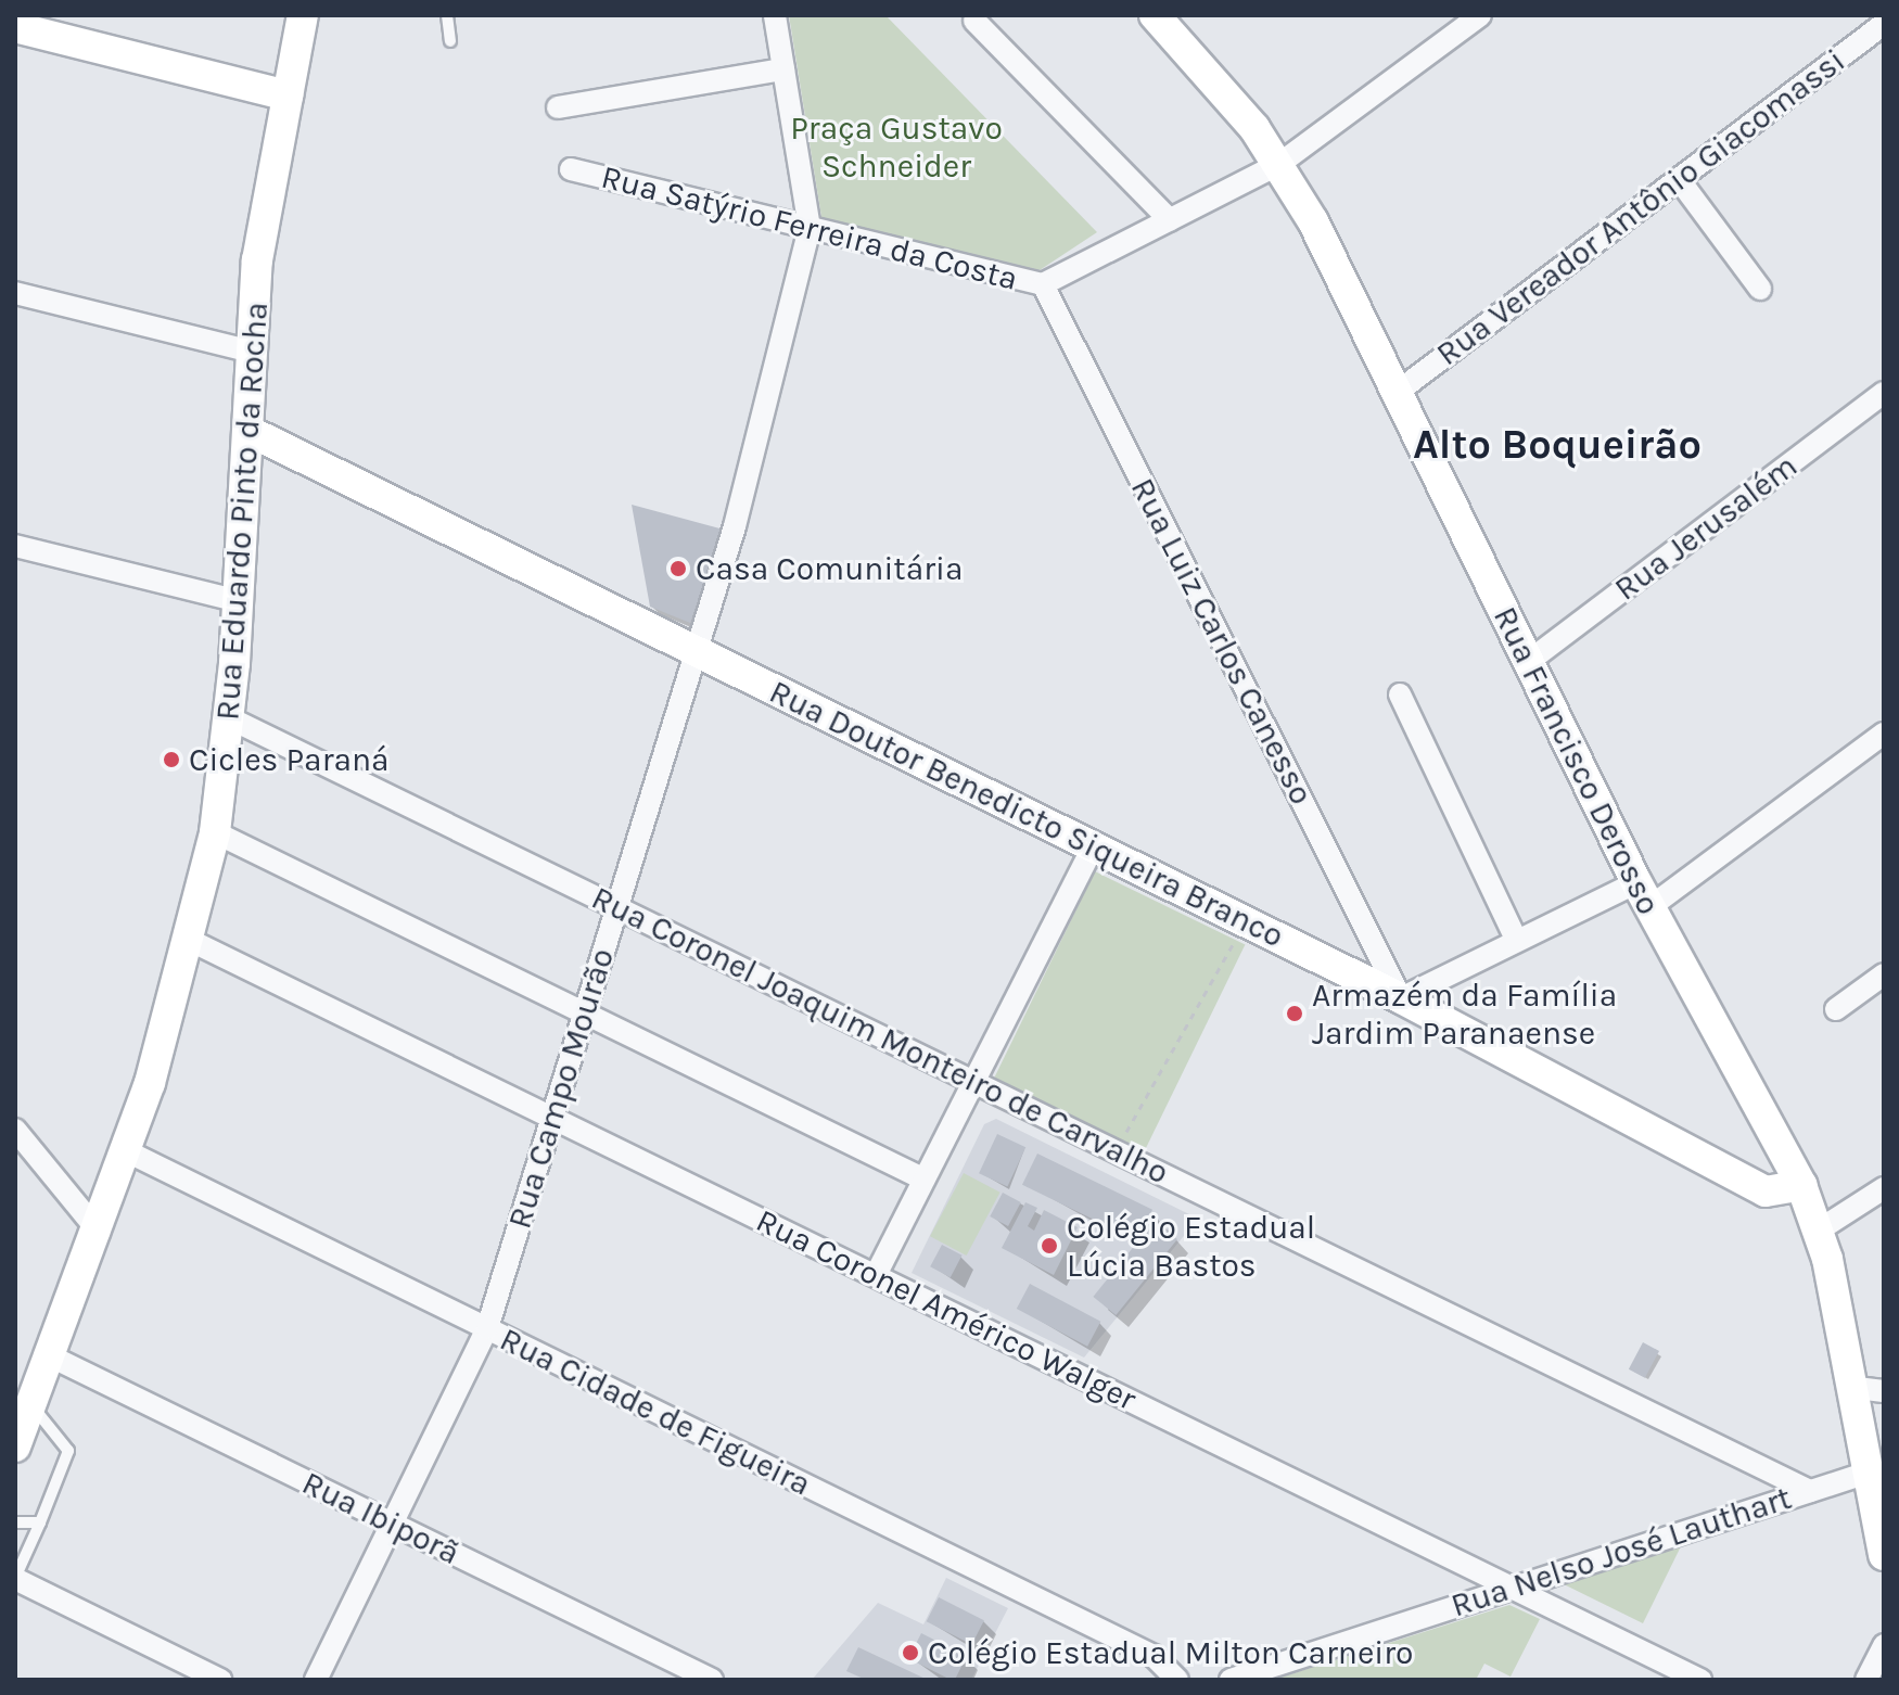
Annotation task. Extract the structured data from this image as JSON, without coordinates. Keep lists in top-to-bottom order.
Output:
{
  "streets": {
    "street": [
      "Rua Vereador Antônio Giacomassi",
      "Rua Satýrio Ferreira da Costa",
      "Rua Eduardo Pinto da Rocha",
      "Rua Jerusalém",
      "Rua Luiz Carlos Canesso",
      "Rua Francisco Derosso",
      "Rua Doutor Benedicto Siqueira Branco",
      "Rua Coronel Joaquim Monteiro de Carvalho",
      "Rua Campo Mourão",
      "Rua Coronel Américo Walger",
      "Rua Cidade de Figueira",
      "Rua Ibiporã",
      "Rua Nelso José Lauthart"
    ]
  },
  "crossings": [
    ["Rua Vereador Antônio Giacomassi", "Rua Francisco Derosso"],
    ["Rua Satýrio Ferreira da Costa", "Rua Luiz Carlos Canesso"],
    ["Rua Satýrio Ferreira da Costa", "Rua Francisco Derosso"],
    ["Rua Satýrio Ferreira da Costa", "Rua Campo Mourão"],
    ["Rua Eduardo Pinto da Rocha", "Rua Doutor Benedicto Siqueira Branco"],
    ["Rua Eduardo Pinto da Rocha", "Rua Coronel Joaquim Monteiro de Carvalho"],
    ["Rua Eduardo Pinto da Rocha", "Rua Coronel Américo Walger"],
    ["Rua Eduardo Pinto da Rocha", "Rua Cidade de Figueira"],
    ["Rua Eduardo Pinto da Rocha", "Rua Ibiporã"],
    ["Rua Jerusalém", "Rua Francisco Derosso"],
    ["Rua Luiz Carlos Canesso", "Rua Doutor Benedicto Siqueira Branco"],
    ["Rua Francisco Derosso", "Rua Doutor Benedicto Siqueira Branco"],
    ["Rua Francisco Derosso", "Rua Nelso José Lauthart"],
    ["Rua Doutor Benedicto Siqueira Branco", "Rua Campo Mourão"],
    ["Rua Coronel Joaquim Monteiro de Carvalho", "Rua Campo Mourão"],
    ["Rua Coronel Joaquim Monteiro de Carvalho", "Rua Nelso José Lauthart"],
    ["Rua Campo Mourão", "Rua Coronel Américo Walger"],
    ["Rua Campo Mourão", "Rua Cidade de Figueira"],
    ["Rua Campo Mourão", "Rua Ibiporã"],
    ["Rua Coronel Américo Walger", "Rua Nelso José Lauthart"]
  ],
  "districts": ["Alto Boqueirão"],
  "parks": ["Praça Gustavo Schneider"],
  "places": [
    "Casa Comunitária",
    "Cicles Paraná",
    "Armazém da Família Jardim Paranaense",
    "Colégio Estadual Lúcia Bastos",
    "Colégio Estadual Milton Carneiro"
  ]
}
